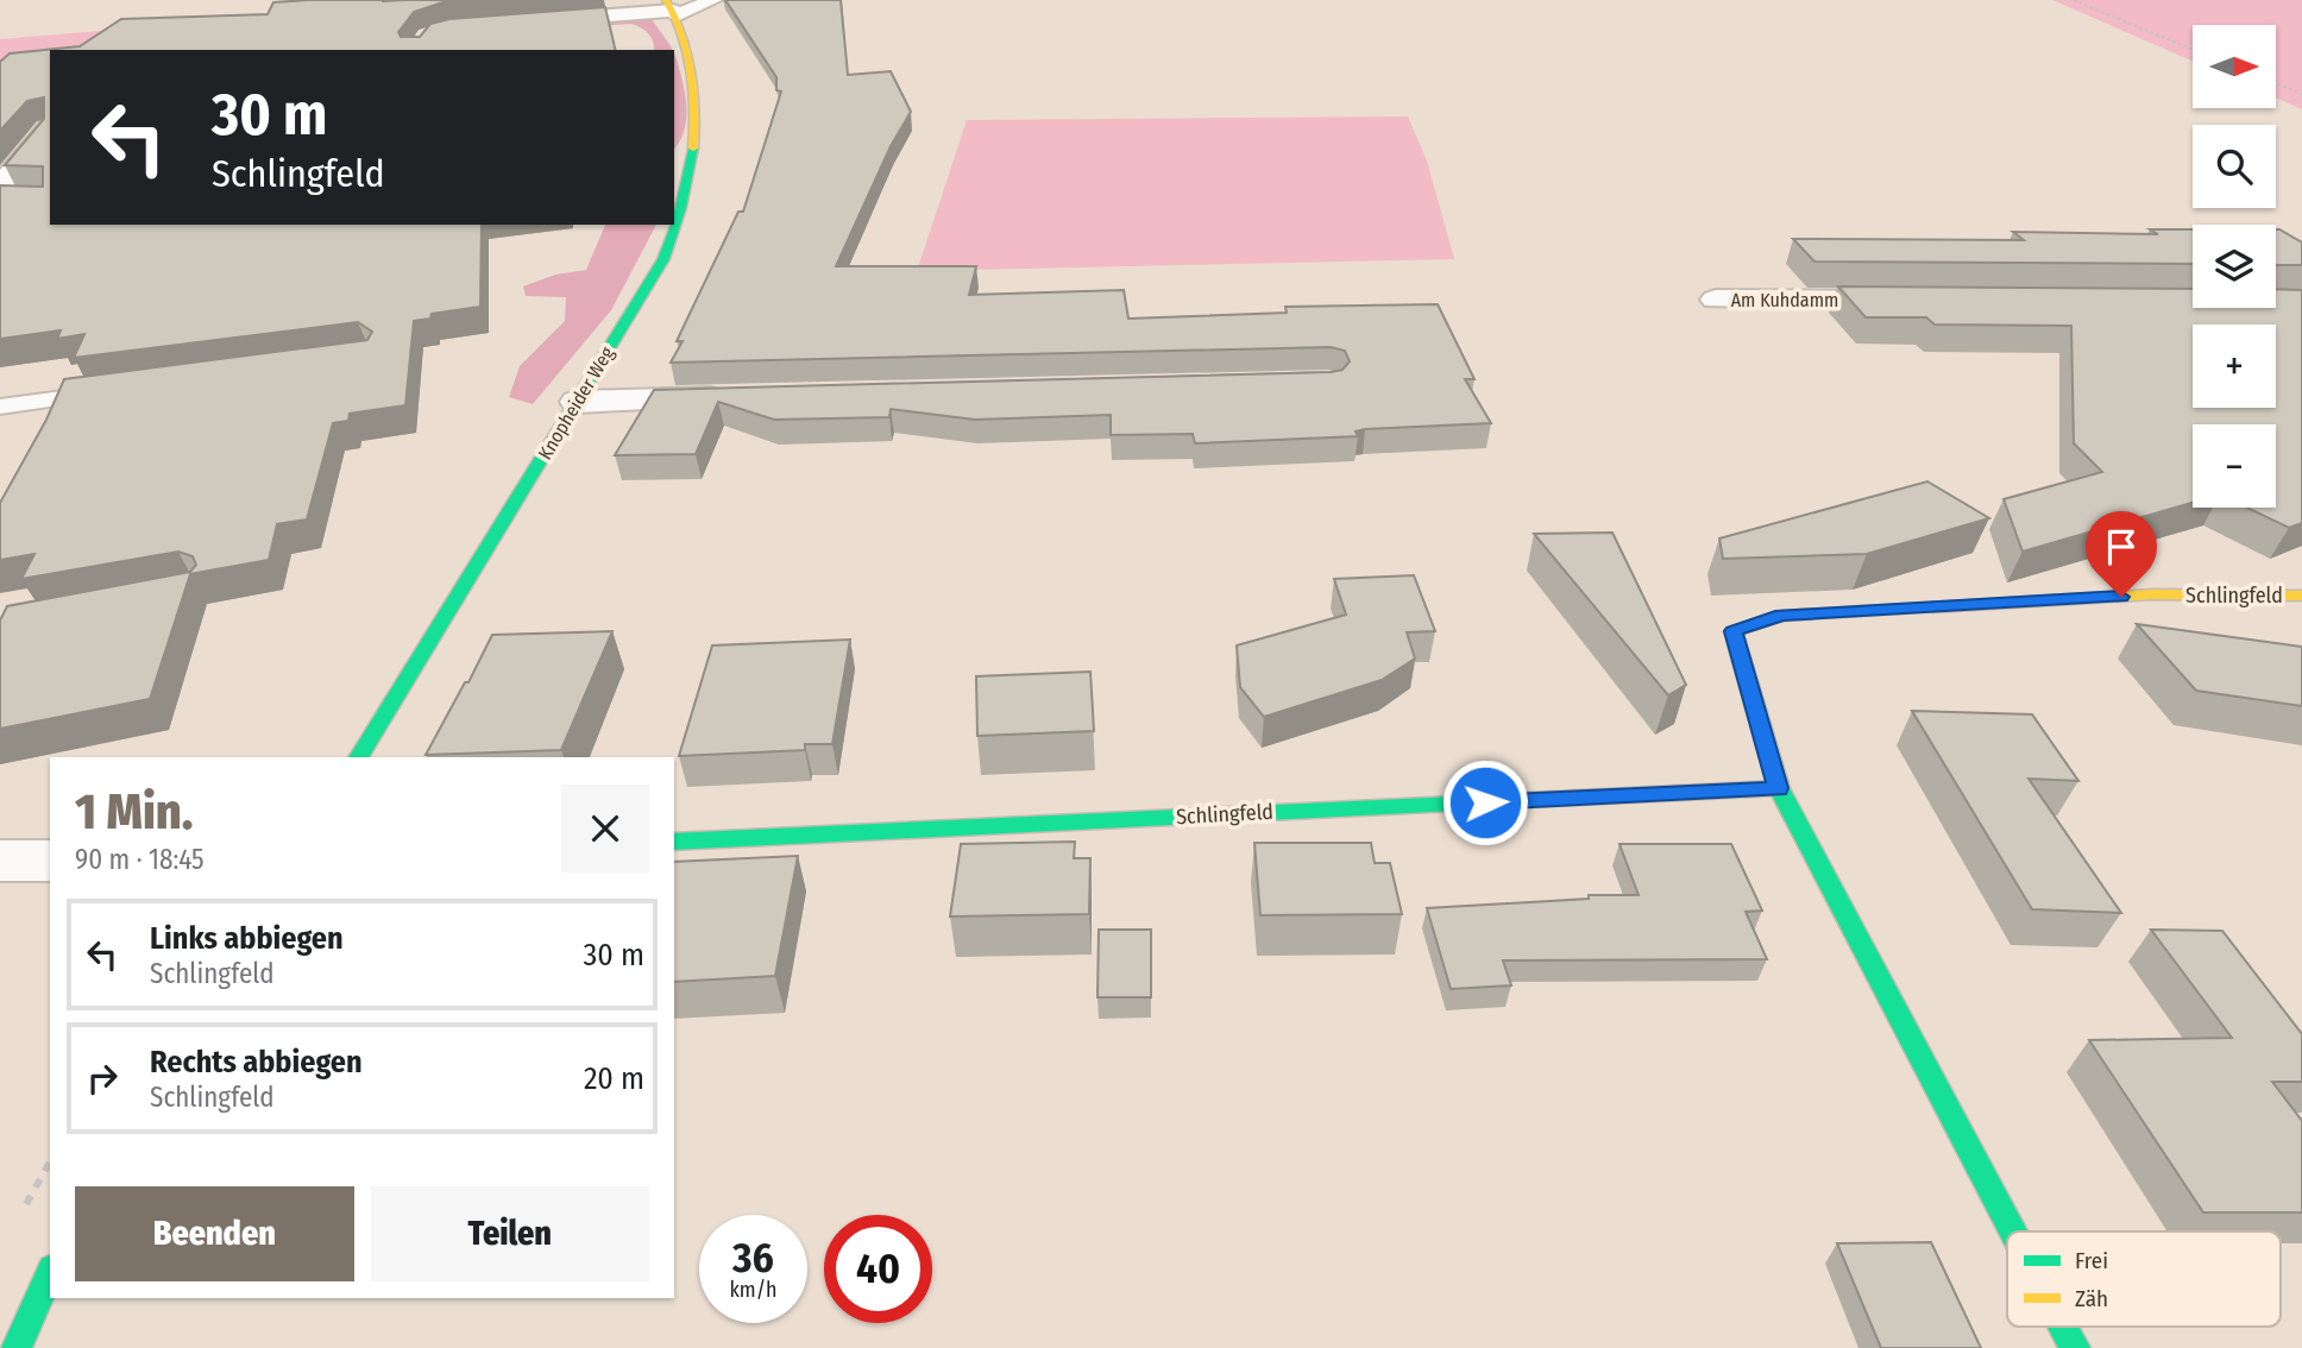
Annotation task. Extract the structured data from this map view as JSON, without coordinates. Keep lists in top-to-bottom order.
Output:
{
  "streets": {
    "main road": ["Knopheider Weg", "Schlingfeld"],
    "street": ["Am Kuhdamm"]
  },
  "legend": ["Frei", "Zäh"],
  "north": "right",
  "page": {
    "map_buttons": ["+", "−"],
    "turn": ["30 m", "Schlingfeld"],
    "heading": ["1 Min.", "90 m · 18:45"],
    "list": [
      {
        "name": "Links abbiegen",
        "note": "Schlingfeld",
        "value": "30 m"
      },
      {
        "name": "Rechts abbiegen",
        "note": "Schlingfeld",
        "value": "20 m"
      }
    ],
    "buttons": ["Beenden", "Teilen"],
    "speed": "36 km/h",
    "limit": "40"
  }
}
